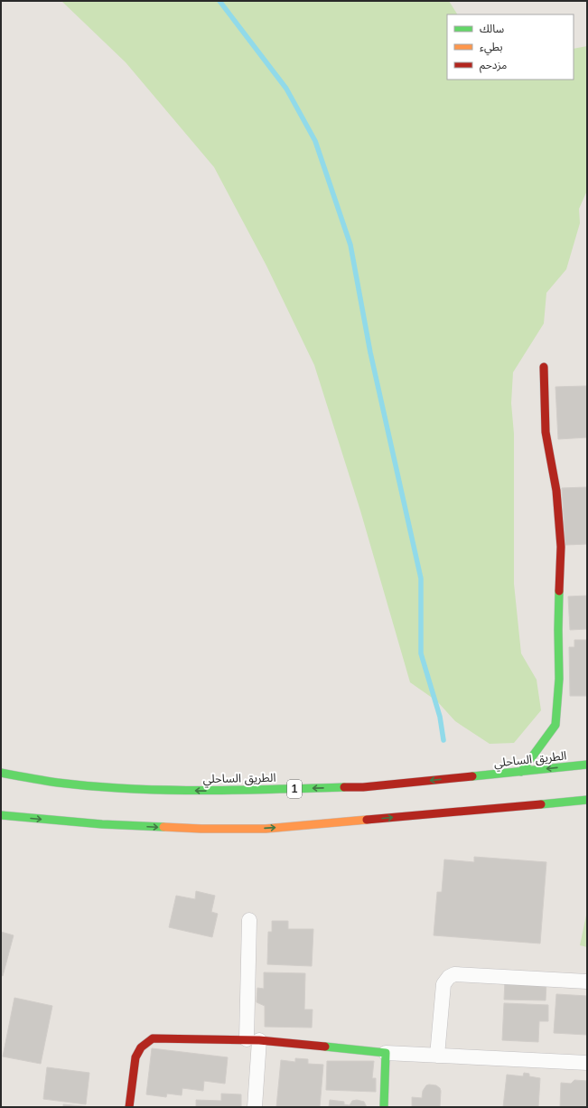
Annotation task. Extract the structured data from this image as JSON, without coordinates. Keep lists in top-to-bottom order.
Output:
{
  "streets": {
    "main road": ["الطريق الساحلي", "1"]
  },
  "legend": ["سالك", "بطيء", "مزدحم"]
}
